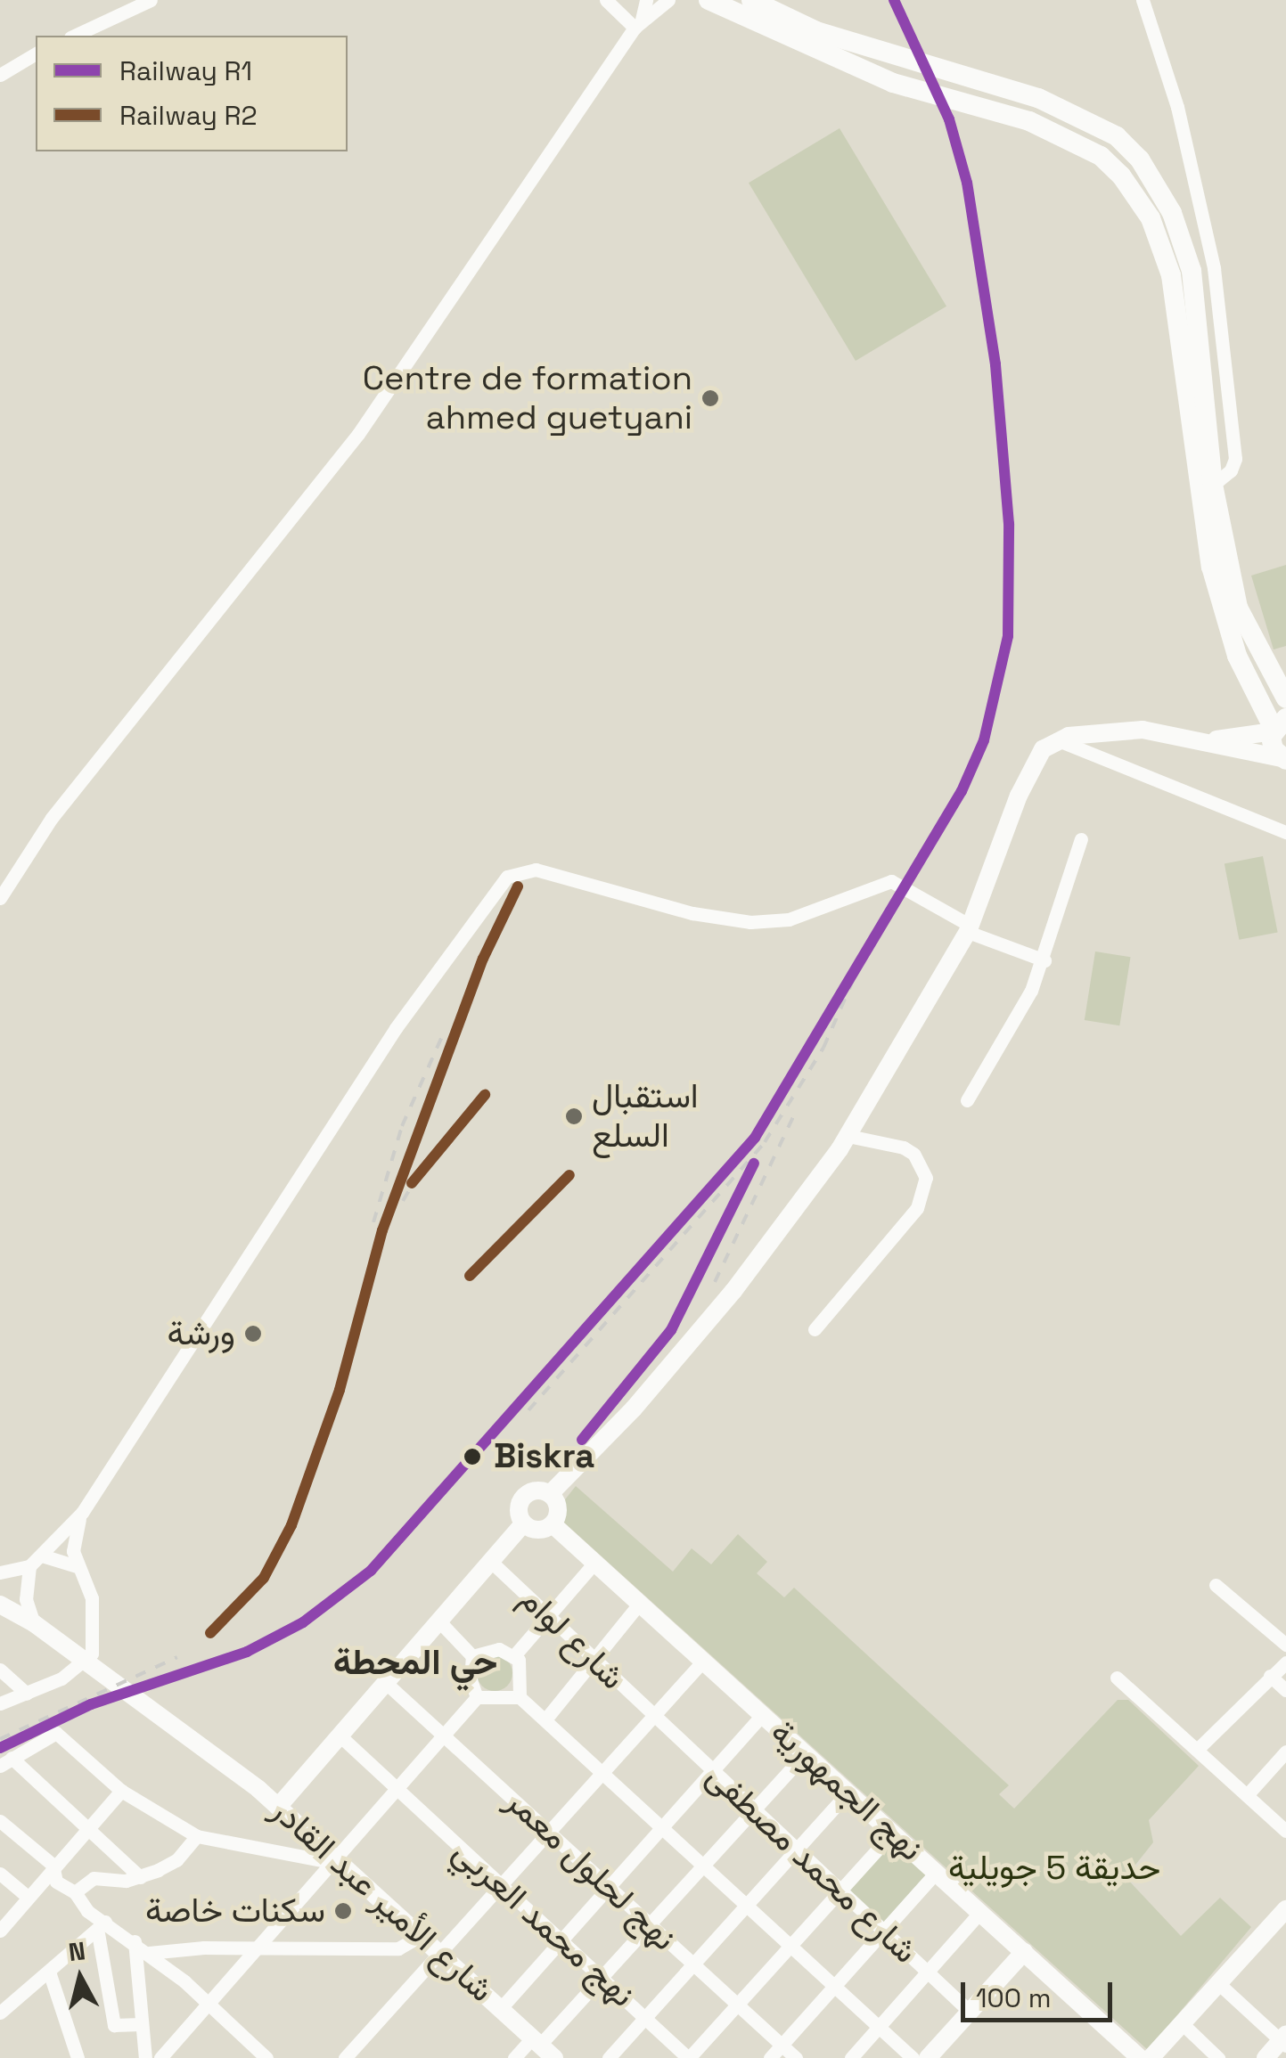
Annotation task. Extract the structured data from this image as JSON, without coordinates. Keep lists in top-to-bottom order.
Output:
{
  "streets": {
    "main road": ["نهج الجمهورية", "شارع الأمير عبد القادر"],
    "street": [
      "شارع لوام",
      "شارع محمد مصطفى",
      "نهج لحلول معمر",
      "نهج محمد العربي"
    ]
  },
  "crossings": [
    ["شارع لوام", "شارع محمد مصطفى"]
  ],
  "districts": ["حي المحطة"],
  "parks": ["حديقة 5 جويلية"],
  "places": [
    "Centre de formation ahmed guetyani",
    "استقبال السلع",
    "ورشة",
    "Biskra",
    "سكنات خاصة"
  ],
  "lines": ["rail line R1", "rail line R2"],
  "legend": ["Railway R1", "Railway R2"],
  "scale_bar": "100 m",
  "north": "top"
}
